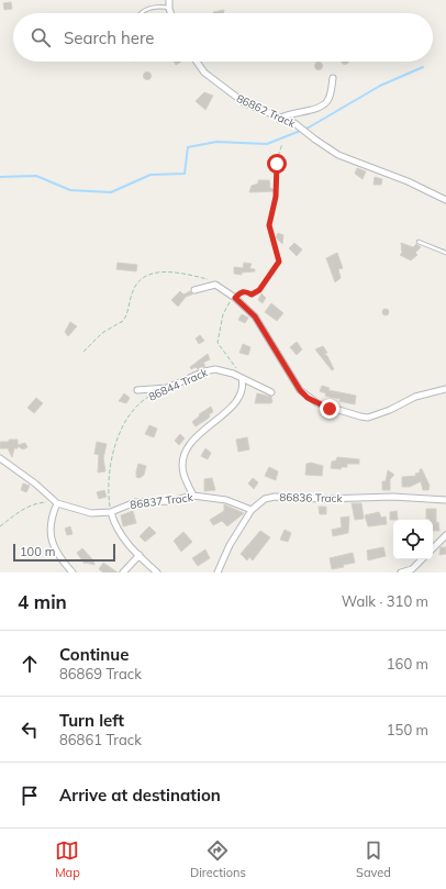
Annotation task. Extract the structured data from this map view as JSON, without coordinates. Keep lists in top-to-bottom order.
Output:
{
  "streets": {
    "street": [
      "86862 Track",
      "86844 Track",
      "86836 Track",
      "86837 Track"
    ]
  },
  "crossings": [
    ["86844 Track", "86837 Track"],
    ["86836 Track", "86837 Track"]
  ],
  "scale_bar": "100 m",
  "page": {
    "search": "Search here",
    "scale": "100 m",
    "heading": ["4 min", "Walk · 310 m"],
    "list": [
      ["Continue", "86869 Track", "160 m"],
      ["Turn left", "86861 Track", "150 m"],
      "Arrive at destination"
    ],
    "nav": ["Map", "Directions", "Saved"]
  }
}
